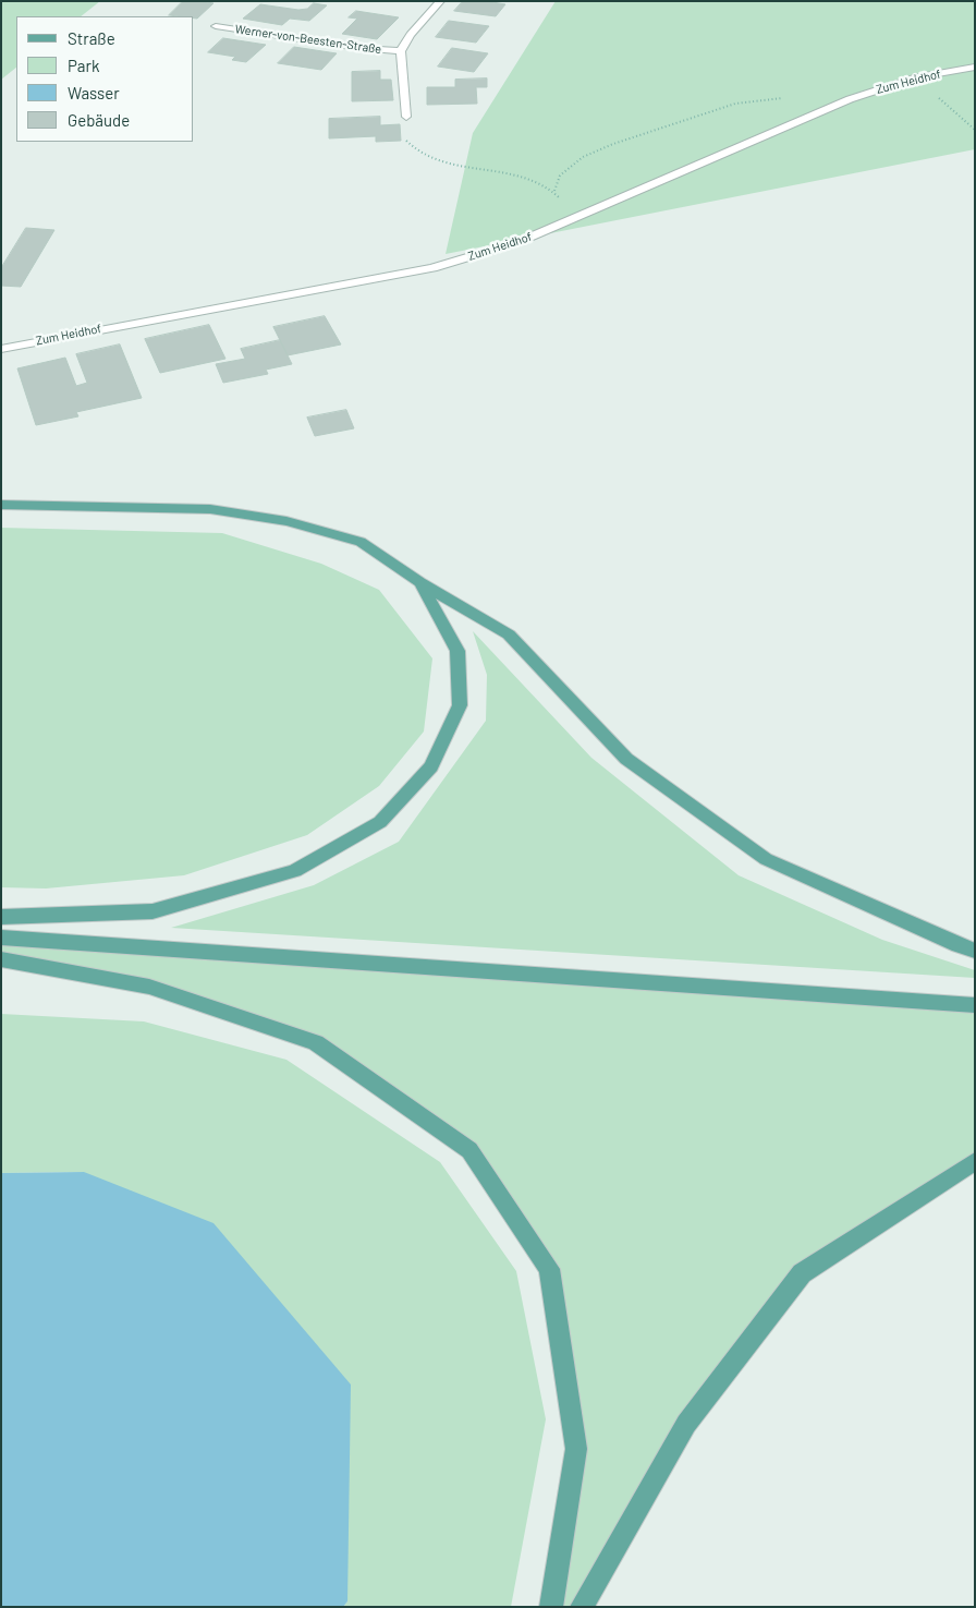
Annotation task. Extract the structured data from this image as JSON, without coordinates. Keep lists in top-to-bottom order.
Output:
{
  "streets": {
    "street": ["Werner-von-Beesten-Straße", "Zum Heidhof"]
  },
  "legend": [
    "Straße",
    "Park",
    "Wasser",
    "Gebäude"
  ]
}
